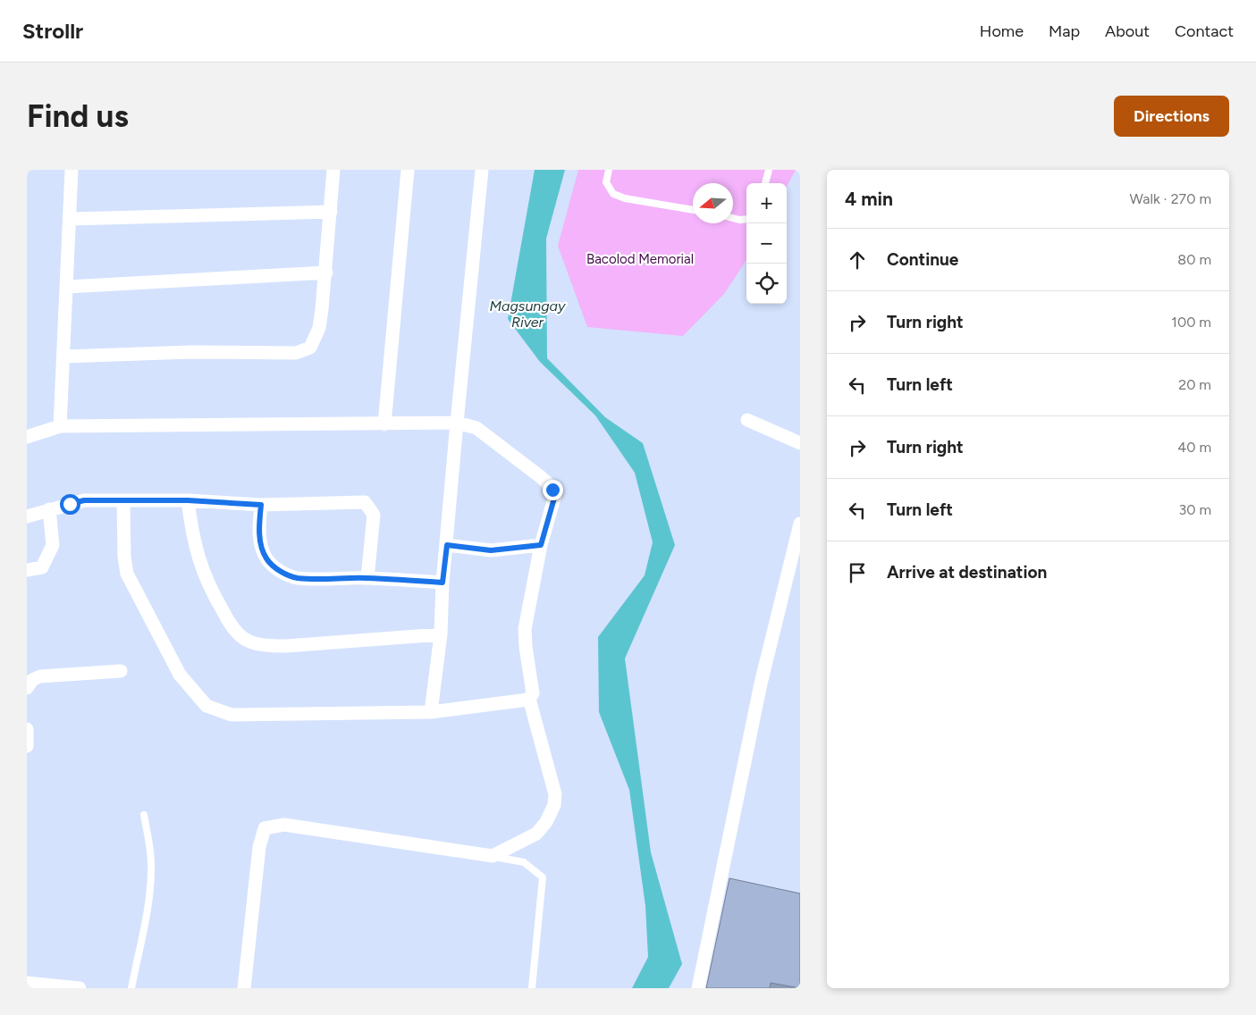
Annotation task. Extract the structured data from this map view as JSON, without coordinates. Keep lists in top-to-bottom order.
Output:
{
  "water": ["Magsungay River"],
  "parks": ["Bacolod Memorial"],
  "north": "left",
  "page": {
    "header": "Strollr",
    "nav": [
      "Home",
      "Map",
      "About",
      "Contact"
    ],
    "buttons": "Directions",
    "title": "Find us",
    "heading": ["4 min", "Walk · 270 m"],
    "map_buttons": ["+", "−"],
    "list": [
      ["Continue", "80 m"],
      ["Turn right", "100 m"],
      ["Turn left", "20 m"],
      ["Turn right", "40 m"],
      ["Turn left", "30 m"],
      "Arrive at destination"
    ]
  }
}
